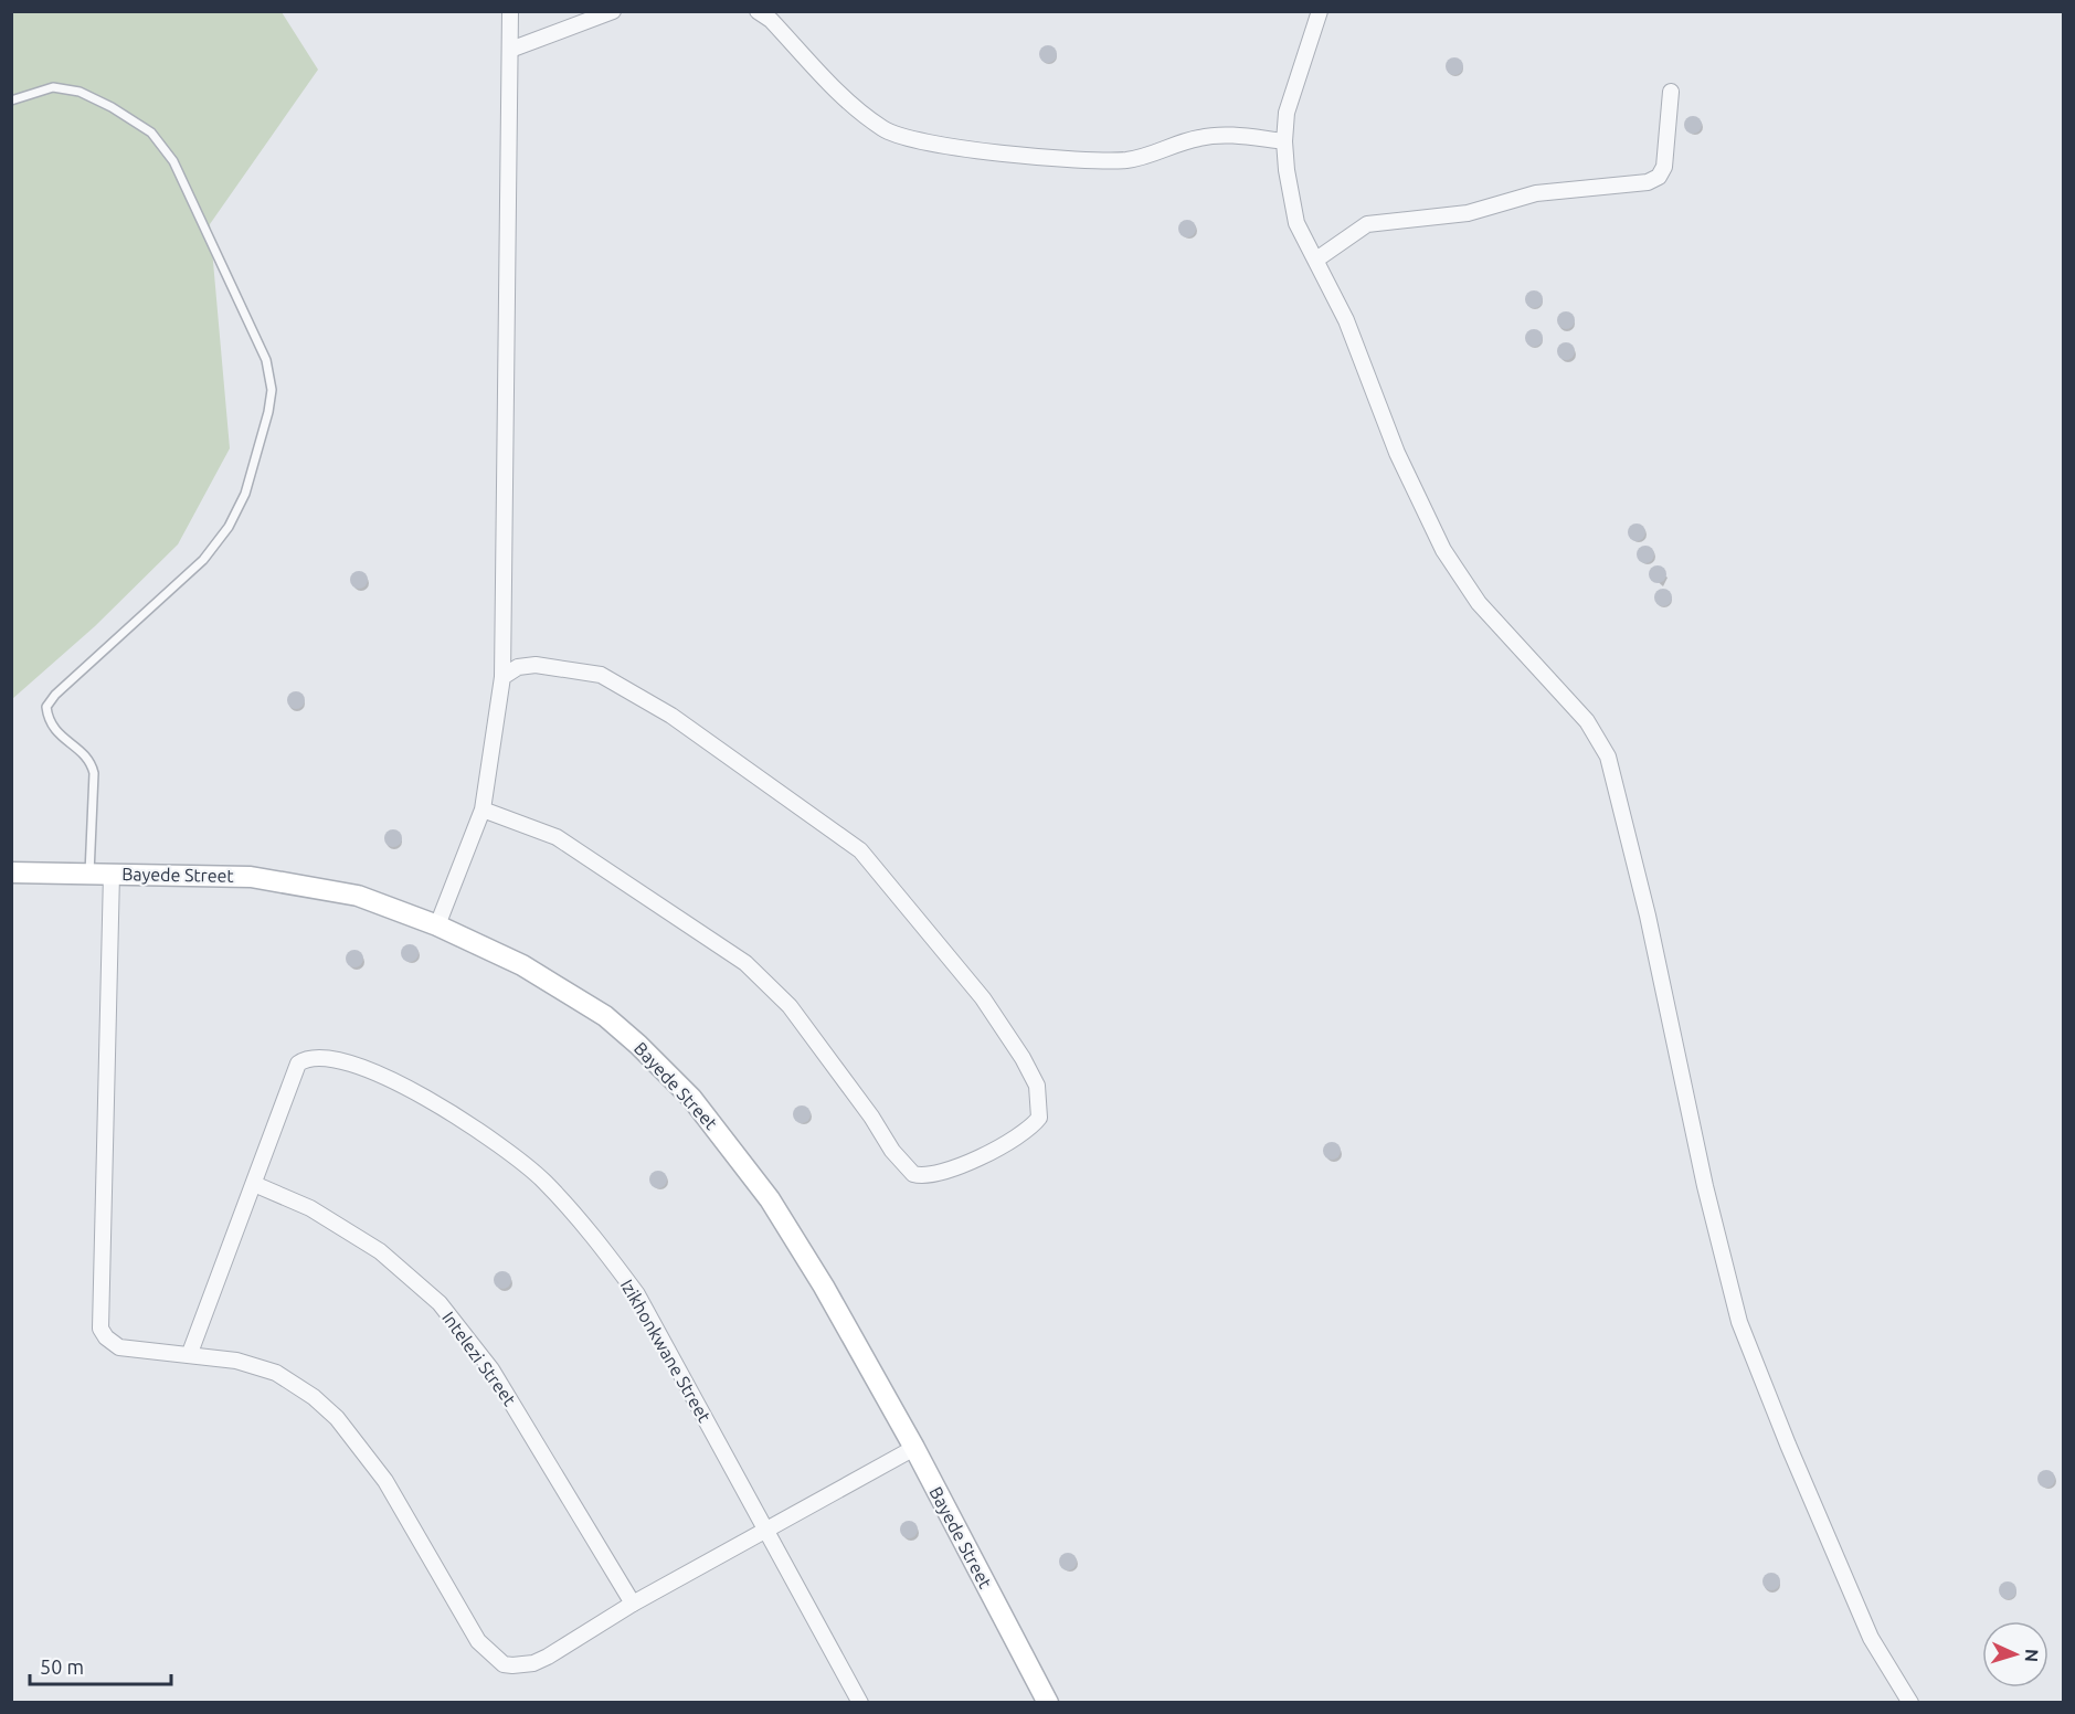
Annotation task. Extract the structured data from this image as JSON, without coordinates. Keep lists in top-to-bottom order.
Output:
{
  "streets": {
    "street": ["Bayede Street", "Izikhonkwane Street", "Intelezi Street"]
  },
  "crossings": [
    ["Izikhonkwane Street", "Intelezi Street"]
  ],
  "scale_bar": "50 m",
  "north": "right"
}
